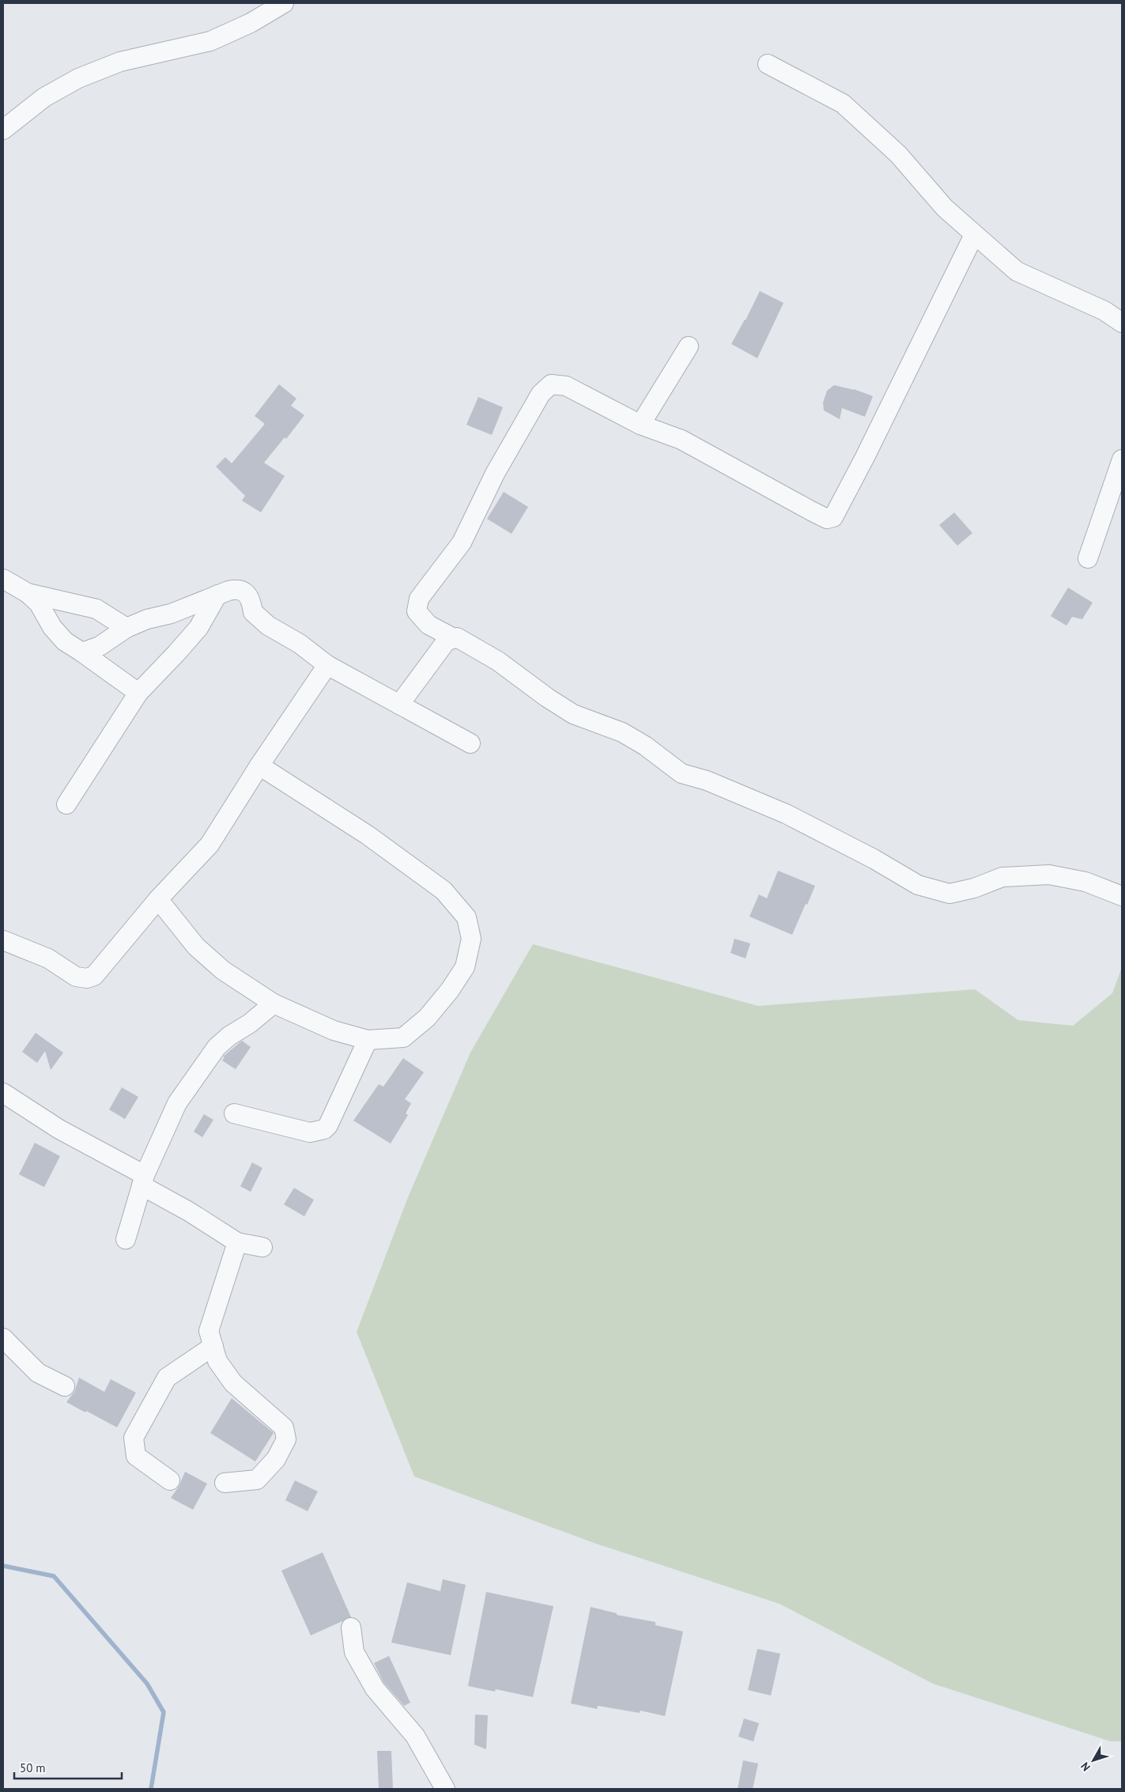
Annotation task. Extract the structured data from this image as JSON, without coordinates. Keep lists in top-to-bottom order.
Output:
{
  "scale_bar": "50 m",
  "north": "bottom left"
}
